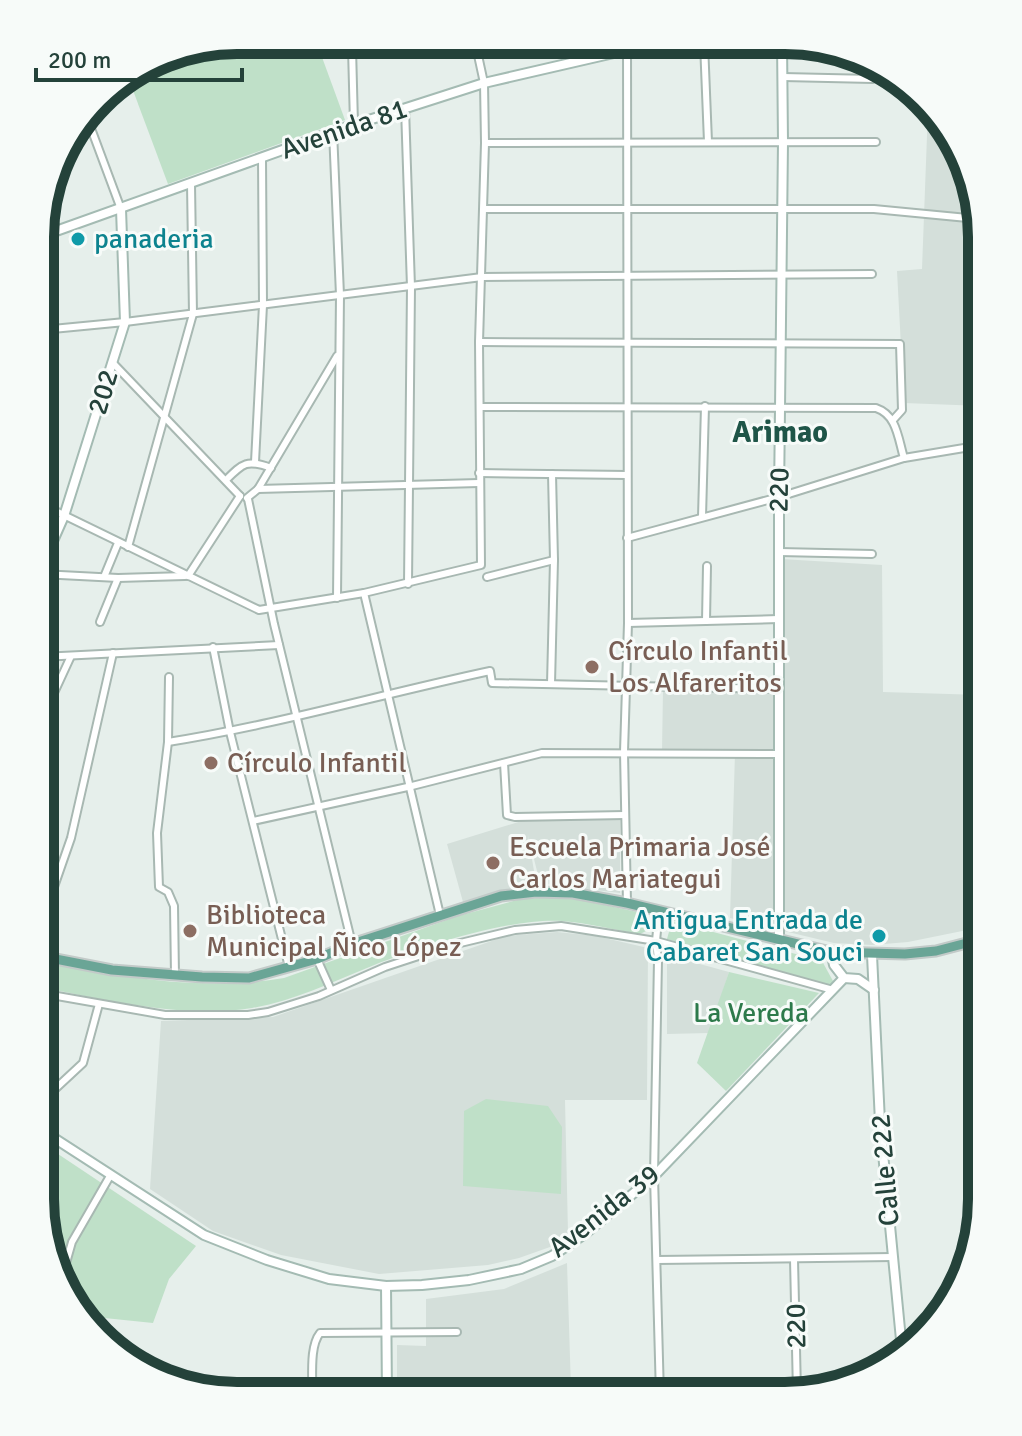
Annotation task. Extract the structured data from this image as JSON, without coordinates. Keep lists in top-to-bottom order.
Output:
{
  "streets": {
    "street": [
      "Avenida 81",
      "202",
      "220",
      "Calle 222",
      "Avenida 39"
    ]
  },
  "crossings": [
    ["Avenida 81", "202"]
  ],
  "districts": ["Arimao"],
  "parks": ["La Vereda"],
  "places": [
    "panaderia",
    "Círculo Infantil Los Alfareritos",
    "Círculo Infantil",
    "Escuela Primaria José Carlos Mariategui",
    "Biblioteca Municipal Ñico López",
    "Antigua Entrada de Cabaret San Souci"
  ],
  "scale_bar": "200 m"
}
